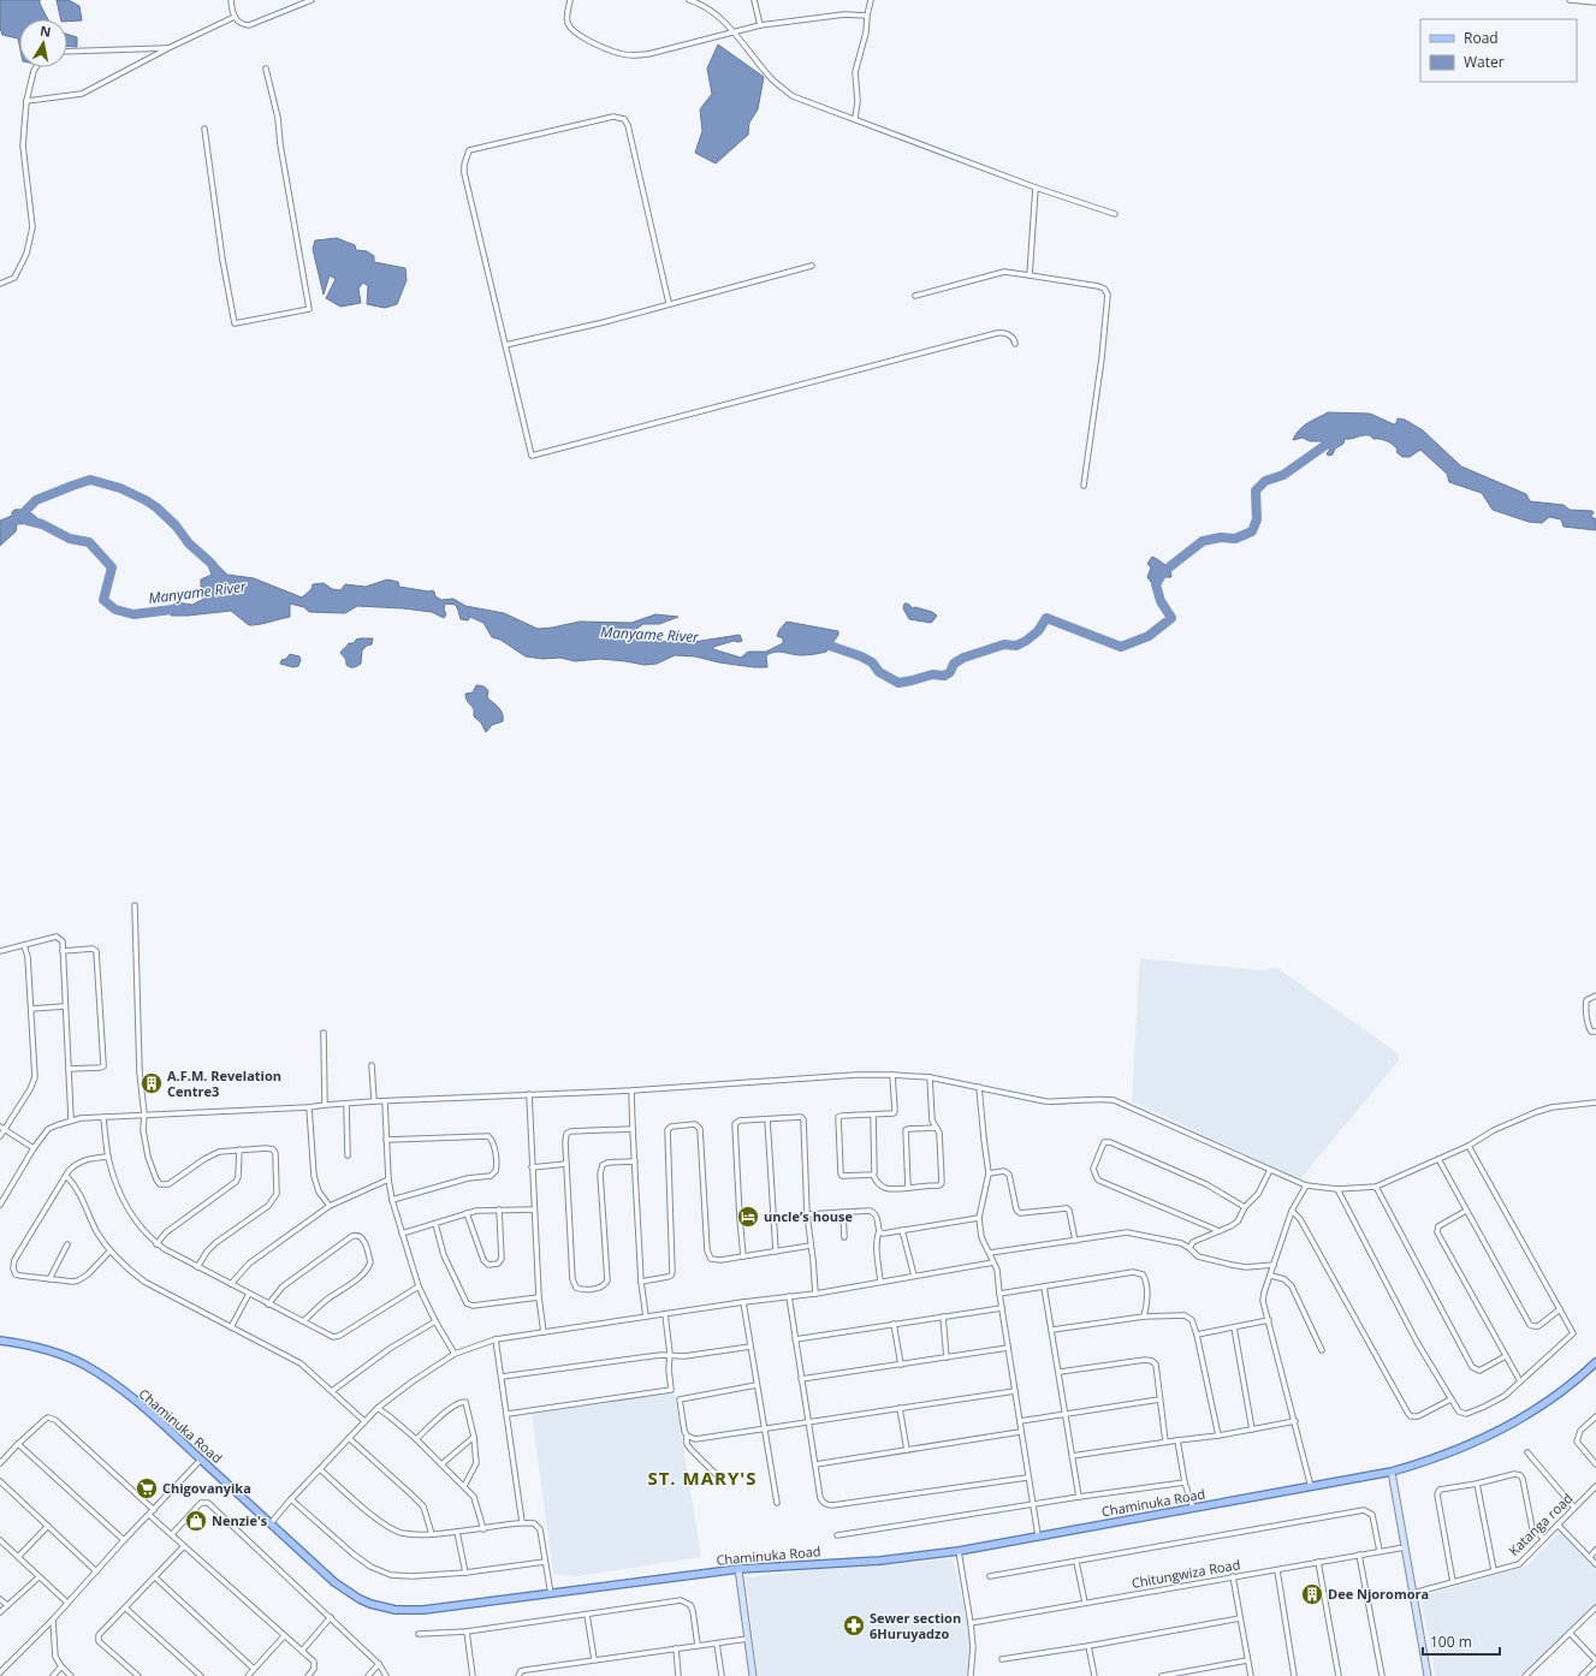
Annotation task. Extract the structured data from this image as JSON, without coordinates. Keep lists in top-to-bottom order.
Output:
{
  "streets": {
    "main road": ["Chaminuka Road"],
    "street": ["Katanga road", "Chitungwiza Road"]
  },
  "districts": ["ST. MARY'S"],
  "water": ["Manyame River"],
  "places": {
    "building": ["A.F.M. Revelation Centre3", "Dee Njoromora"],
    "hotel": ["uncle’s house"],
    "supermarket": ["Chigovanyika"],
    "shop": ["Nenzie's"],
    "pharmacy": ["Sewer section 6Huruyadzo"]
  },
  "legend": ["Road", "Water"],
  "scale_bar": "100 m",
  "north": "top"
}
